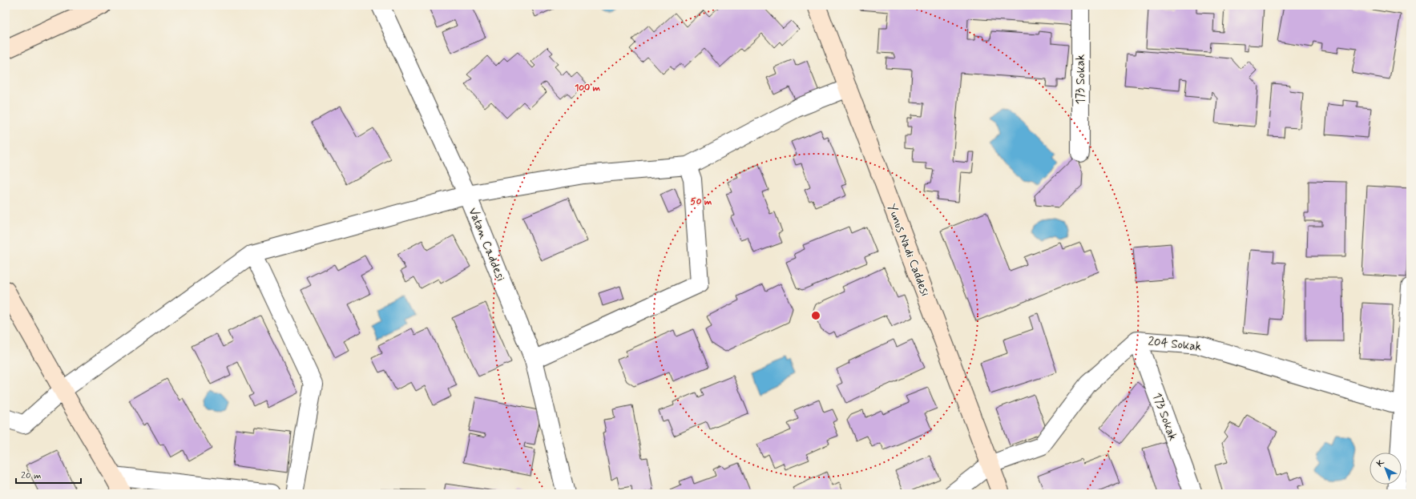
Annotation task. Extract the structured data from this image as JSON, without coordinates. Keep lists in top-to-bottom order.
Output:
{
  "streets": {
    "street": [
      "173 Sokak",
      "Vatan Caddesi",
      "Yunus Nadi Caddesi",
      "204 Sokak"
    ]
  },
  "crossings": [
    ["173 Sokak", "204 Sokak"],
    ["Yunus Nadi Caddesi", "204 Sokak"]
  ],
  "scale_bar": "20 m",
  "north": "top left",
  "rings": ["100 m", "50 m"]
}
